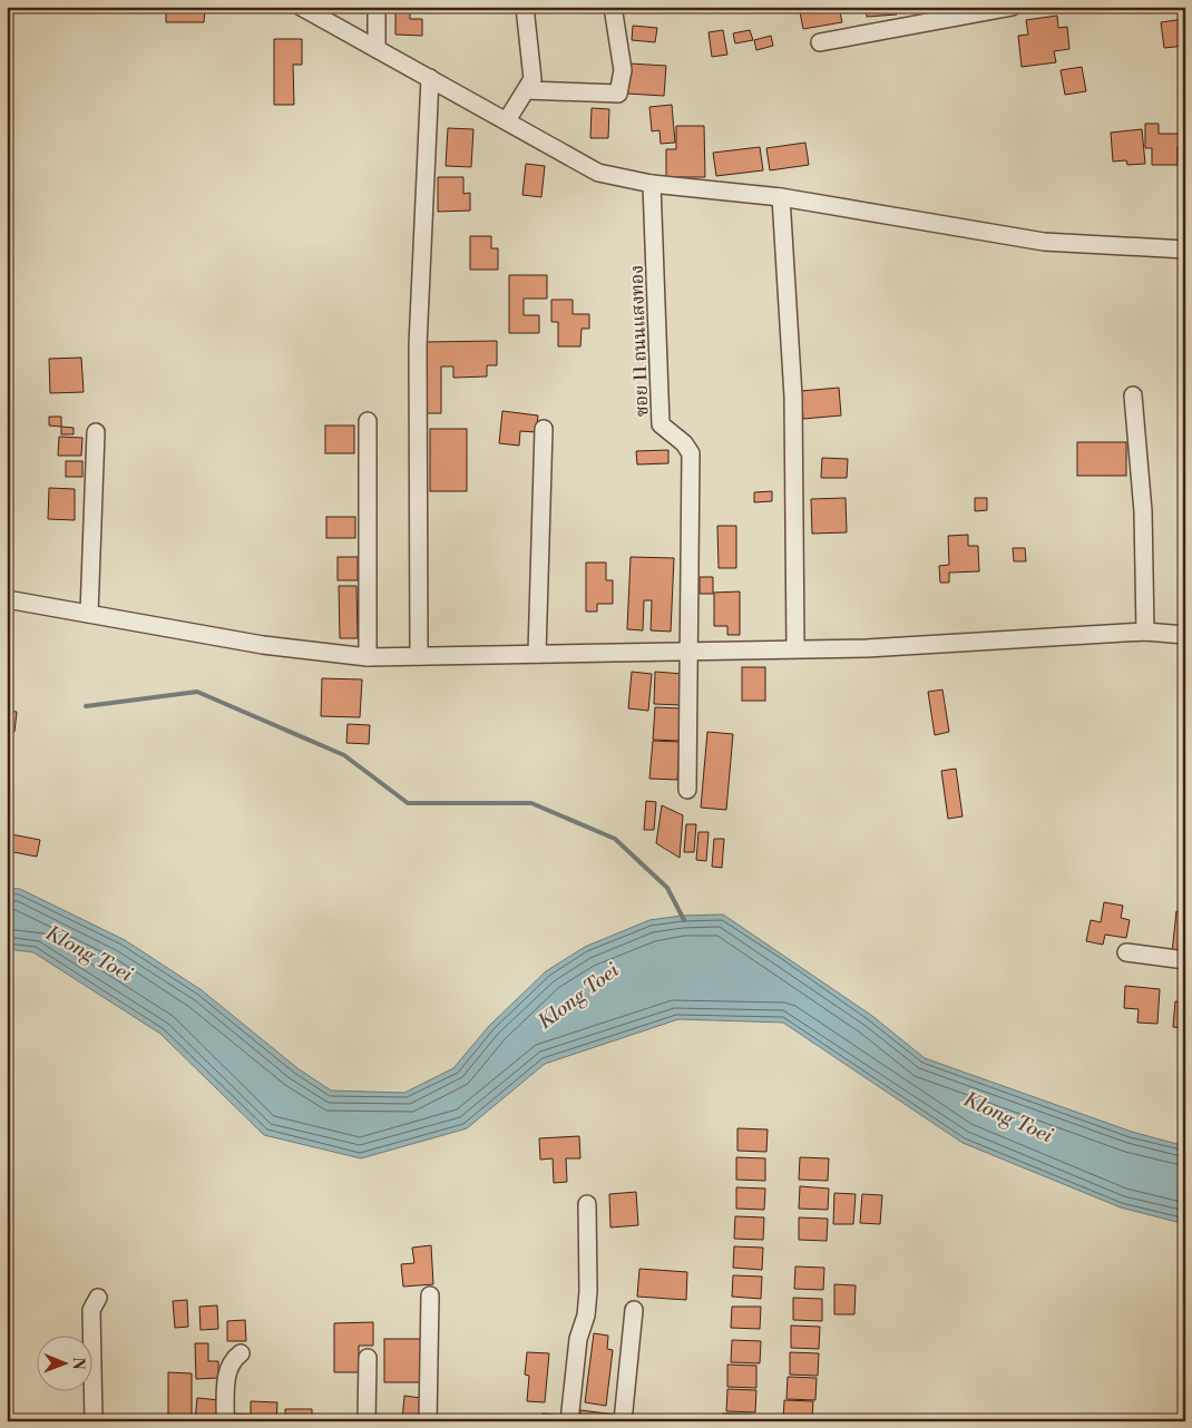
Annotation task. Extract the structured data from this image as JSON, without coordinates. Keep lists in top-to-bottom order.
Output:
{
  "streets": {
    "street": ["ซอย 11 ถนนแสงทอง"]
  },
  "water": ["Klong Toei"],
  "north": "right"
}
